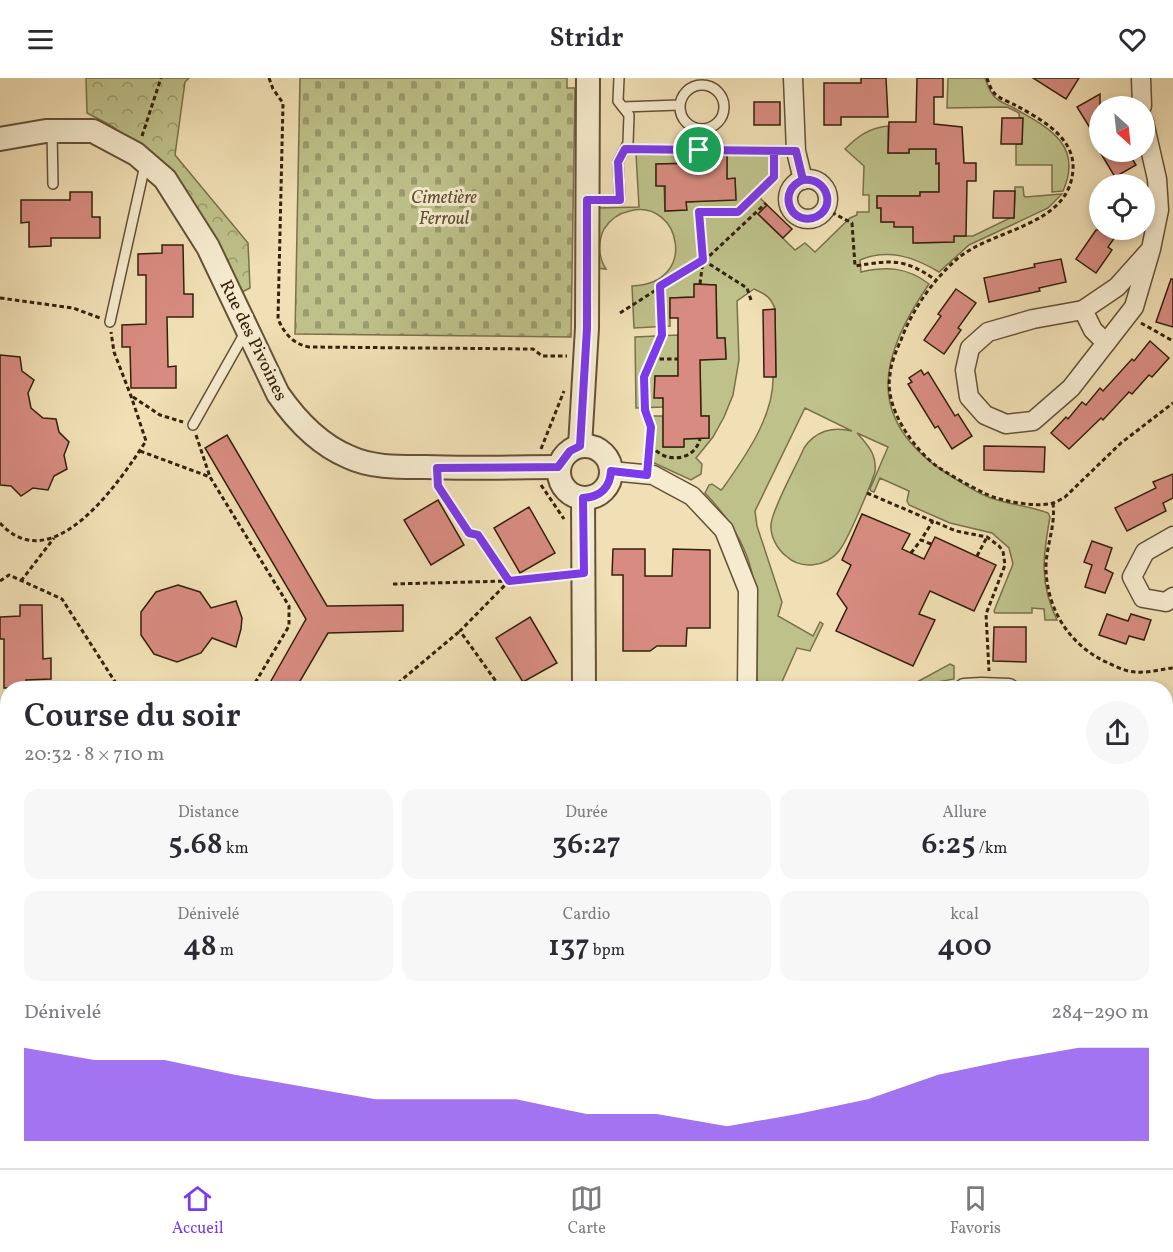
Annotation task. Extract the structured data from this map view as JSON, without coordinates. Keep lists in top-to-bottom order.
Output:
{
  "streets": {
    "street": ["Rue des Pivoines"]
  },
  "parks": ["Cimetière Ferroul"],
  "north": "bottom right",
  "page": {
    "header": "Stridr",
    "heading": ["Course du soir", "20:32 · 8 × 710 m"],
    "stats": [
      ["Distance", "5.68 km"],
      ["Durée", "36:27"],
      ["Allure", "6:25 /km"],
      ["Dénivelé", "48 m"],
      ["Cardio", "137 bpm"],
      ["kcal", "400"]
    ],
    "chart": ["Dénivelé", "284–290 m"],
    "tabs": ["Accueil", "Carte", "Favoris"]
  }
}
